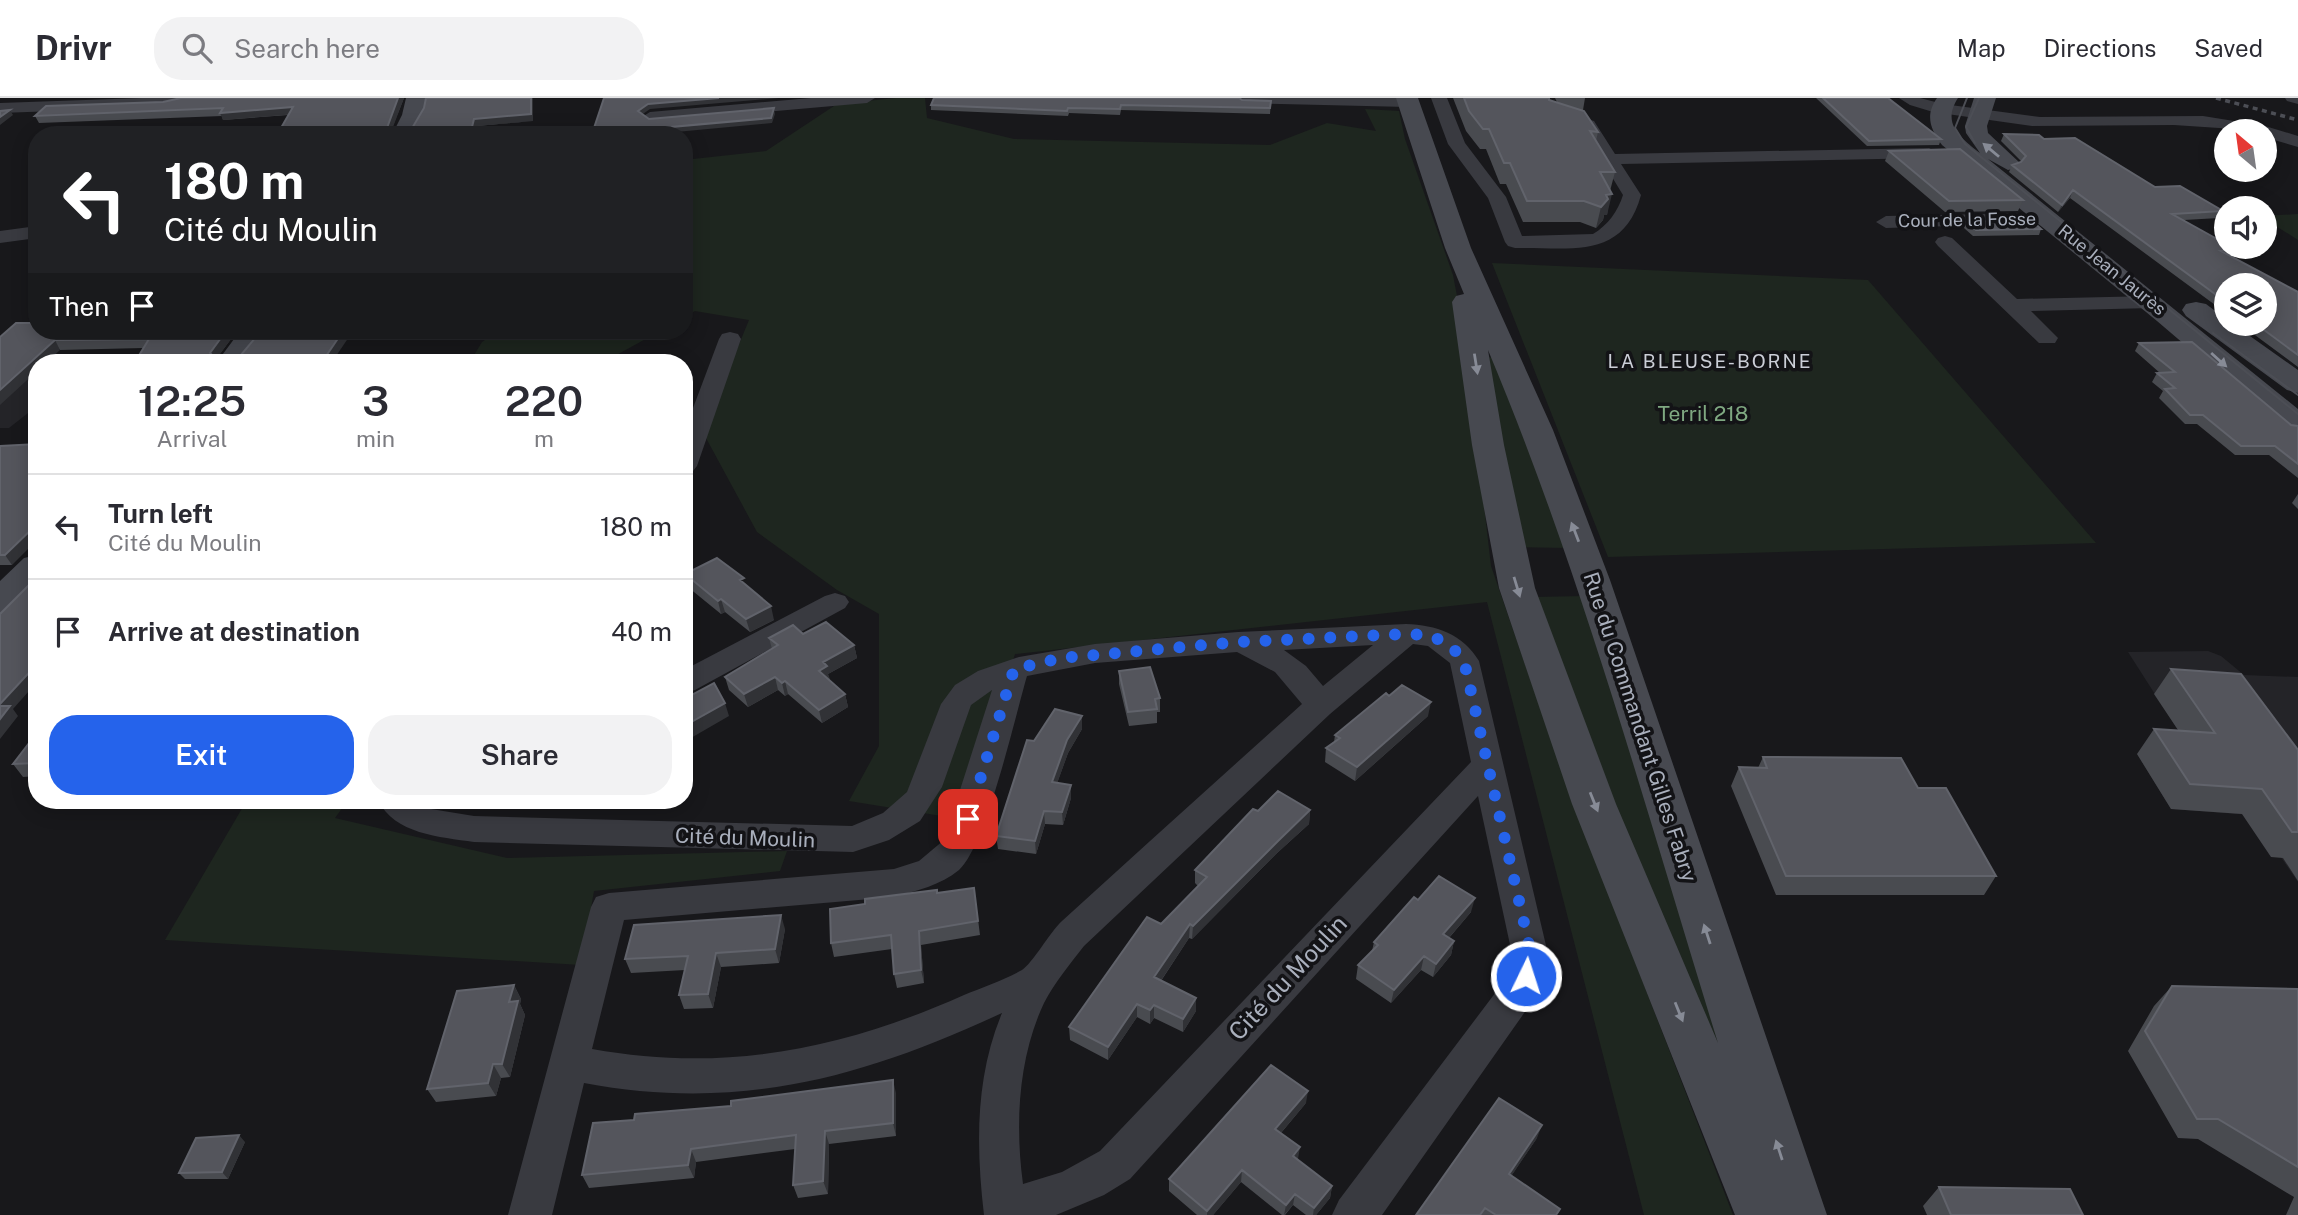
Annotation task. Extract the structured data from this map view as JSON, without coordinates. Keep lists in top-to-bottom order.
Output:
{
  "streets": {
    "street": [
      "Cour de la Fosse",
      "Rue Jean Jaurès",
      "Rue du Commandant Gilles Fabry",
      "Cité du Moulin"
    ]
  },
  "crossings": [
    ["Cour de la Fosse", "Rue Jean Jaurès"]
  ],
  "districts": ["LA BLEUSE-BORNE"],
  "parks": ["Terril 218"],
  "north": "top left",
  "page": {
    "header": "Drivr",
    "search": "Search here",
    "nav": ["Map", "Directions", "Saved"],
    "turn": ["180 m", "Cité du Moulin"],
    "then": "Then",
    "eta": [
      "12:25",
      "Arrival",
      "3",
      "min",
      "220",
      "m"
    ],
    "list": [
      {
        "name": "Turn left",
        "note": "Cité du Moulin",
        "value": "180 m"
      },
      {
        "name": "Arrive at destination",
        "value": "40 m"
      }
    ],
    "buttons": ["Exit", "Share"]
  }
}
